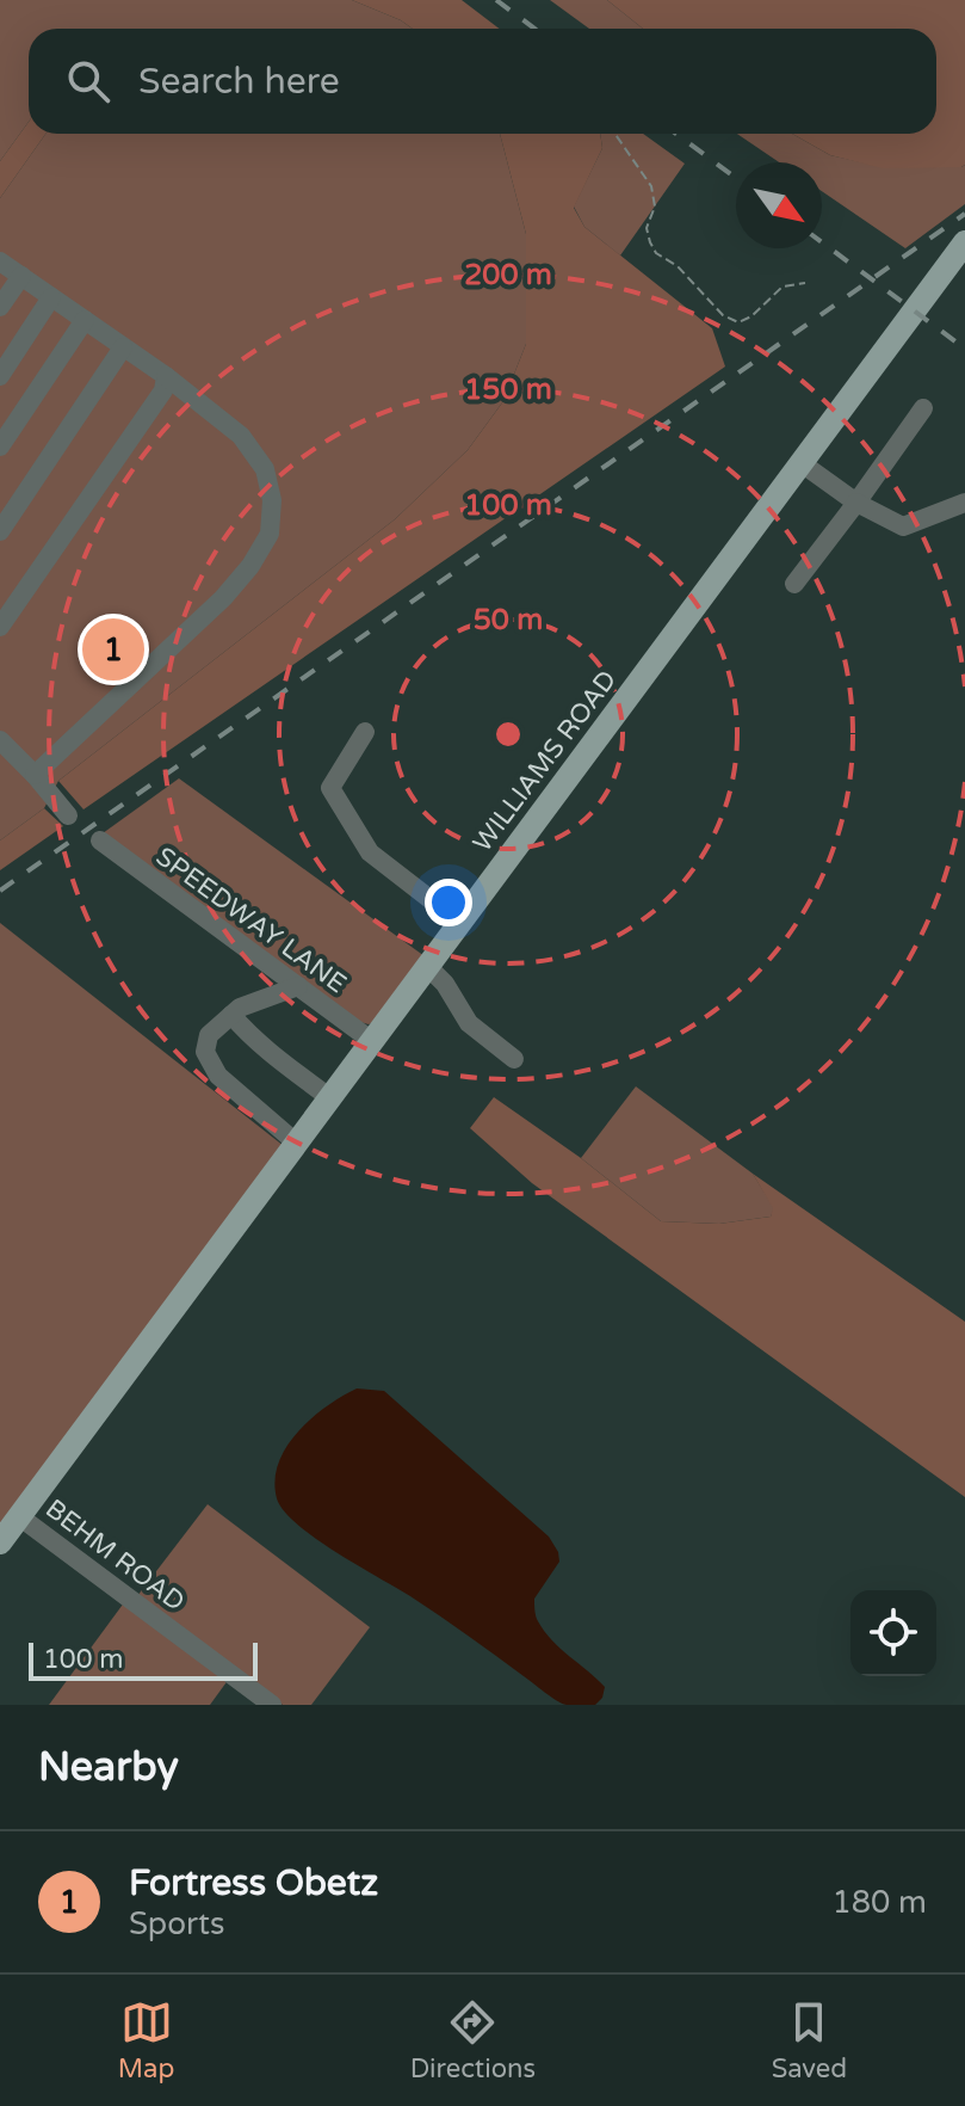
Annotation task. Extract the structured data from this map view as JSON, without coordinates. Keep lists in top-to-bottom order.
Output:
{
  "streets": {
    "main road": ["WILLIAMS ROAD"],
    "street": ["SPEEDWAY LANE", "BEHM ROAD"]
  },
  "crossings": [
    ["WILLIAMS ROAD", "SPEEDWAY LANE"],
    ["WILLIAMS ROAD", "BEHM ROAD"]
  ],
  "scale_bar": "100 m",
  "north": "bottom right",
  "page": {
    "search": "Search here",
    "pins": "1",
    "scale": "100 m",
    "heading": "Nearby",
    "list": [
      {
        "mark": "1",
        "name": "Fortress Obetz",
        "note": "Sports",
        "value": "180 m"
      }
    ],
    "nav": ["Map", "Directions", "Saved"]
  },
  "rings": [
    "200 m",
    "150 m",
    "100 m",
    "50 m"
  ]
}
